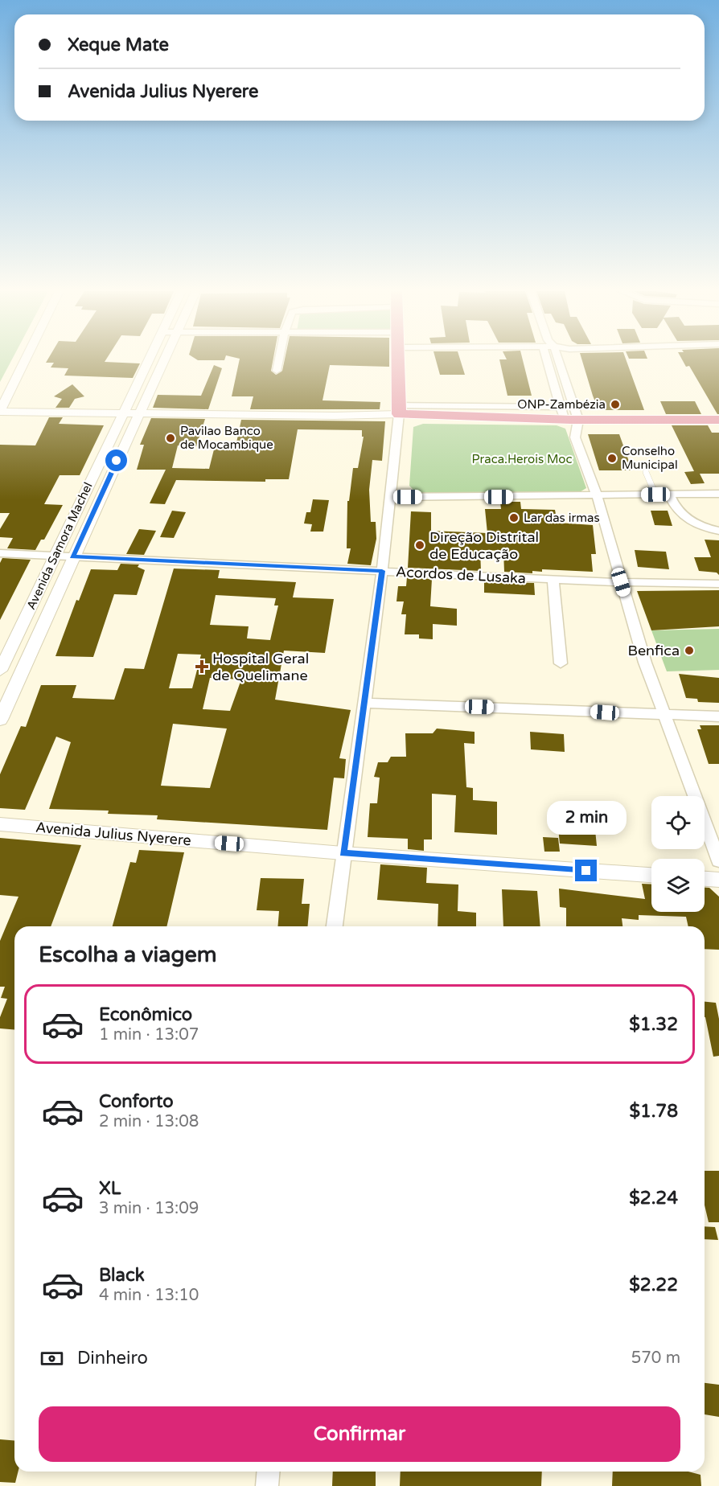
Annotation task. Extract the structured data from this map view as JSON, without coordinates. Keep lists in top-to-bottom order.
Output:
{
  "streets": {
    "street": ["Avenida Samora Machel", "Acordos de Lusaka", "Avenida Julius Nyerere"]
  },
  "crossings": [
    ["Avenida Samora Machel", "Acordos de Lusaka"]
  ],
  "parks": ["Praca.Herois Moc"],
  "places": {
    "other": [
      "ONP-Zambézia",
      "Pavilao Banco de Mocambique",
      "Conselho Municipal",
      "Lar das irmas",
      "Direção Distrital de Educação",
      "Benfica"
    ],
    "health": ["Hospital Geral de Quelimane"]
  },
  "page": {
    "banner": ["Xeque Mate", "Avenida Julius Nyerere"],
    "bubble": "2 min",
    "heading": "Escolha a viagem",
    "list": [
      {
        "name": "Econômico",
        "note": "1 min · 13:07",
        "value": "$1.32"
      },
      {
        "name": "Conforto",
        "note": "2 min · 13:08",
        "value": "$1.78"
      },
      {
        "name": "XL",
        "note": "3 min · 13:09",
        "value": "$2.24"
      },
      {
        "name": "Black",
        "note": "4 min · 13:10",
        "value": "$2.22"
      }
    ],
    "pay": ["Dinheiro", "570 m"],
    "buttons": "Confirmar"
  }
}
